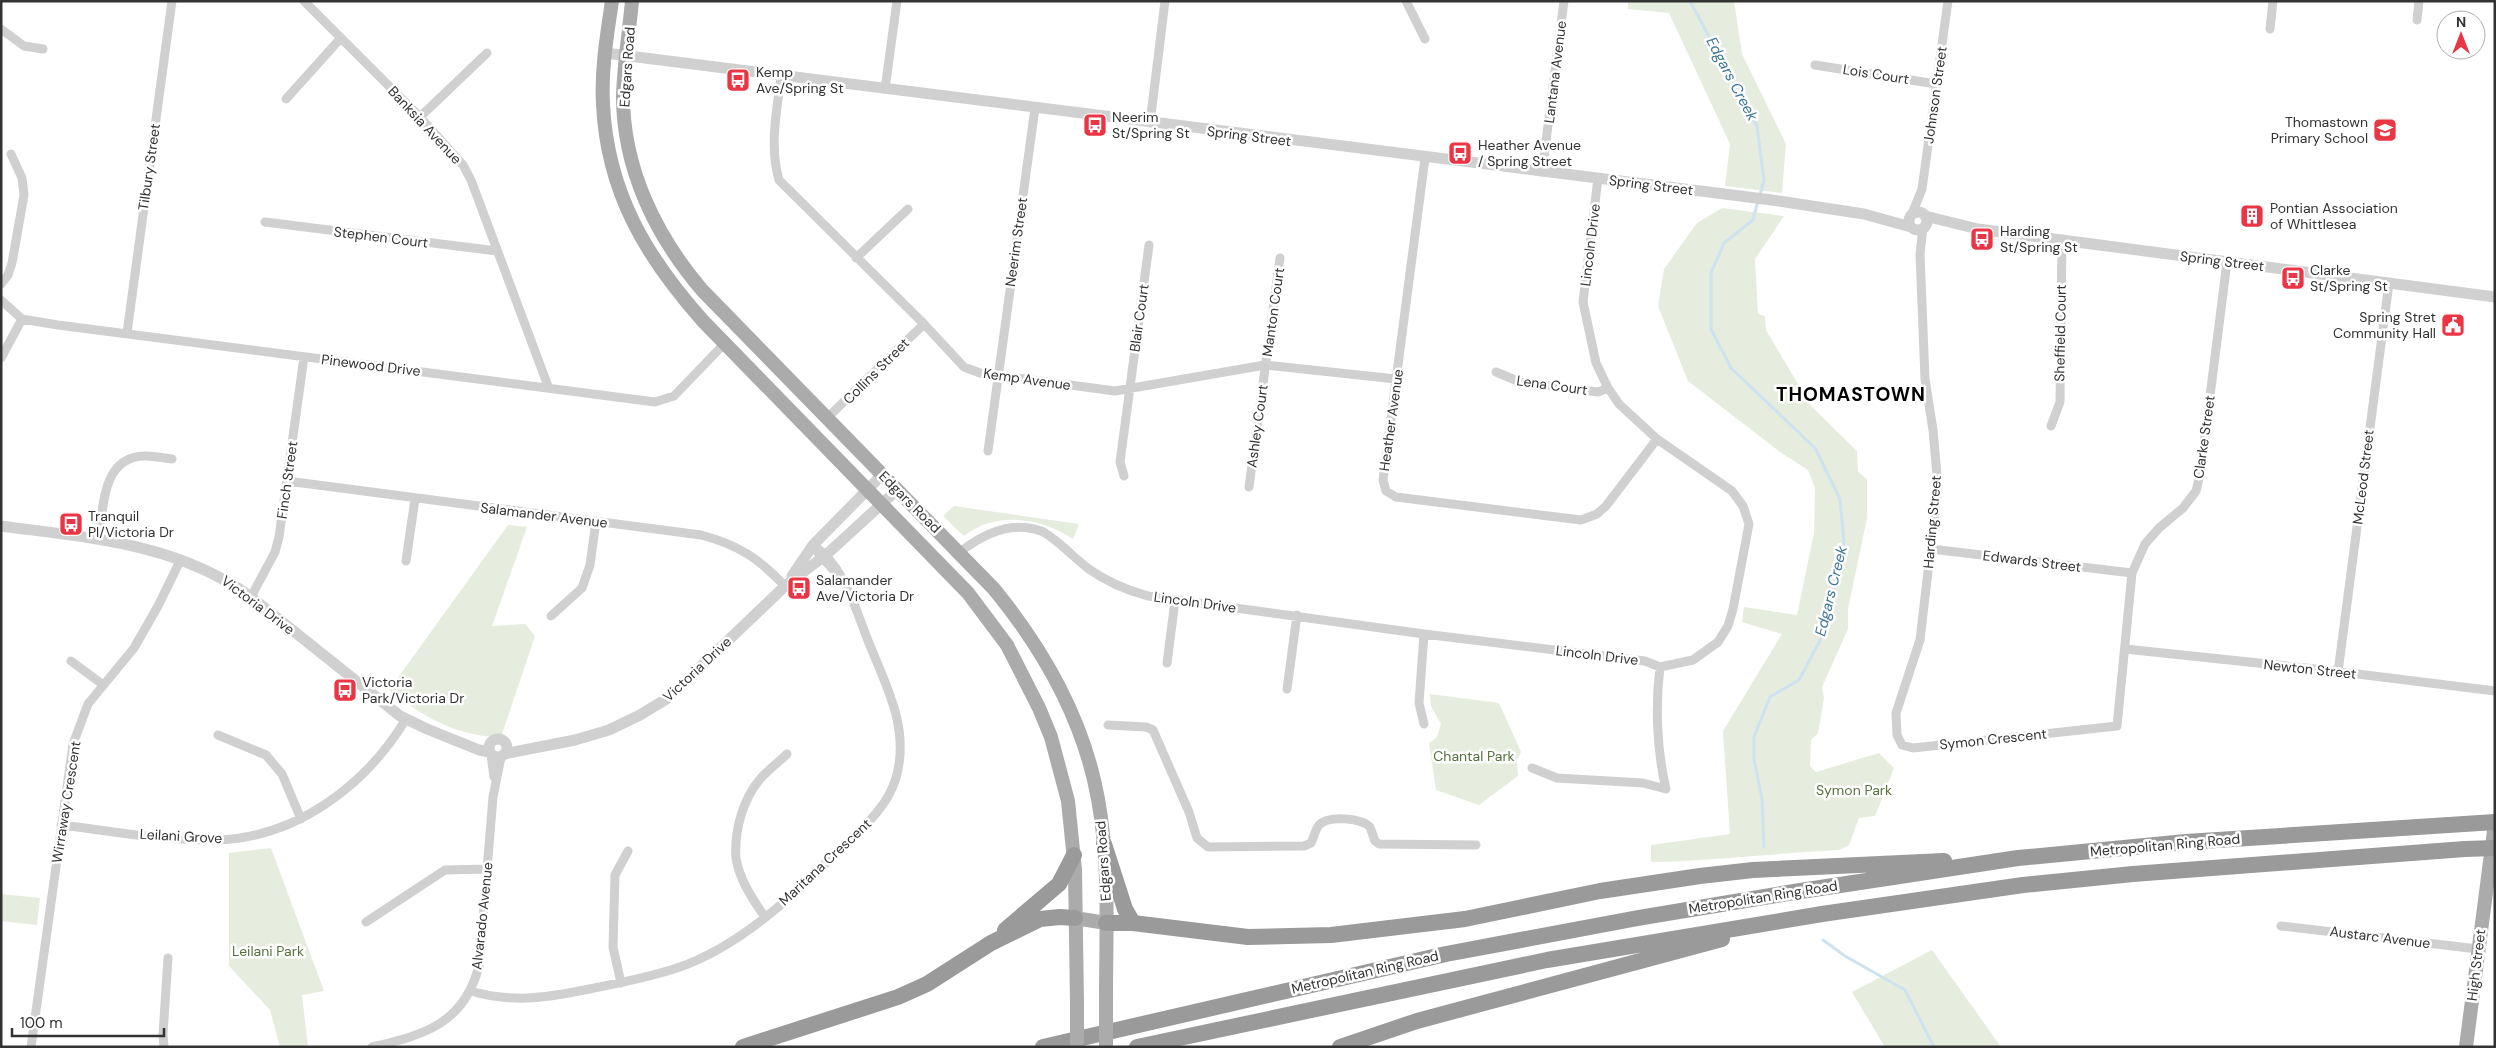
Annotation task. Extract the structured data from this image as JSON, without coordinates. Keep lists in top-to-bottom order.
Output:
{
  "streets": {
    "highway": ["Metropolitan Ring Road"],
    "main road": ["Edgars Road", "High Street"],
    "street": [
      "Lantana Avenue",
      "Lois Court",
      "Johnson Street",
      "Banksia Avenue",
      "Spring Street",
      "Tilbury Street",
      "Stephen Court",
      "Neerim Street",
      "Lincoln Drive",
      "Manton Court",
      "Blair Court",
      "Sheffield Court",
      "Pinewood Drive",
      "Collins Street",
      "Kemp Avenue",
      "Lena Court",
      "Heather Avenue",
      "Ashley Court",
      "Clarke Street",
      "McLeod Street",
      "Finch Street",
      "Salamander Avenue",
      "Harding Street",
      "Edwards Street",
      "Victoria Drive",
      "Newton Street",
      "Symon Crescent",
      "Wirraway Crescent",
      "Leilani Grove",
      "Maritana Crescent",
      "Alvarado Avenue",
      "Austarc Avenue"
    ]
  },
  "crossings": [
    ["Edgars Road", "Spring Street"],
    ["Edgars Road", "Lincoln Drive"],
    ["Edgars Road", "Pinewood Drive"],
    ["Edgars Road", "Collins Street"],
    ["Edgars Road", "Victoria Drive"],
    ["Lantana Avenue", "Spring Street"],
    ["Lois Court", "Johnson Street"],
    ["Johnson Street", "Spring Street"],
    ["Johnson Street", "Harding Street"],
    ["Banksia Avenue", "Stephen Court"],
    ["Banksia Avenue", "Pinewood Drive"],
    ["Spring Street", "Neerim Street"],
    ["Spring Street", "Lincoln Drive"],
    ["Spring Street", "Sheffield Court"],
    ["Spring Street", "Kemp Avenue"],
    ["Spring Street", "Heather Avenue"],
    ["Spring Street", "Clarke Street"],
    ["Spring Street", "McLeod Street"],
    ["Spring Street", "Harding Street"],
    ["Tilbury Street", "Pinewood Drive"],
    ["Neerim Street", "Kemp Avenue"],
    ["Lincoln Drive", "Lena Court"],
    ["Lincoln Drive", "Heather Avenue"],
    ["Manton Court", "Kemp Avenue"],
    ["Manton Court", "Ashley Court"],
    ["Blair Court", "Kemp Avenue"],
    ["Pinewood Drive", "Finch Street"],
    ["Collins Street", "Kemp Avenue"],
    ["Kemp Avenue", "Heather Avenue"],
    ["Kemp Avenue", "Ashley Court"],
    ["Clarke Street", "Edwards Street"],
    ["Clarke Street", "Newton Street"],
    ["Clarke Street", "Symon Crescent"],
    ["McLeod Street", "Newton Street"],
    ["Finch Street", "Salamander Avenue"],
    ["Finch Street", "Victoria Drive"],
    ["Salamander Avenue", "Victoria Drive"],
    ["Harding Street", "Edwards Street"],
    ["Harding Street", "Symon Crescent"],
    ["Victoria Drive", "Wirraway Crescent"],
    ["Victoria Drive", "Leilani Grove"],
    ["Victoria Drive", "Maritana Crescent"],
    ["Victoria Drive", "Alvarado Avenue"],
    ["Newton Street", "Symon Crescent"],
    ["Wirraway Crescent", "Leilani Grove"],
    ["Metropolitan Ring Road", "High Street"],
    ["Maritana Crescent", "Alvarado Avenue"],
    ["Austarc Avenue", "High Street"]
  ],
  "districts": ["THOMASTOWN"],
  "water": ["Edgars Creek"],
  "parks": ["Chantal Park", "Symon Park", "Leilani Park"],
  "places": {
    "bus stop": [
      "Kemp Ave/Spring St",
      "Neerim St/Spring St",
      "Heather Avenue / Spring Street",
      "Harding St/Spring St",
      "Clarke St/Spring St",
      "Tranquil Pl/Victoria Dr",
      "Salamander Ave/Victoria Dr",
      "Victoria Park/Victoria Dr"
    ],
    "school or university": ["Thomastown Primary School"],
    "building": ["Pontian Association of Whittlesea"],
    "public building": ["Spring Stret Community Hall"]
  },
  "scale_bar": "100 m",
  "north": "top"
}
